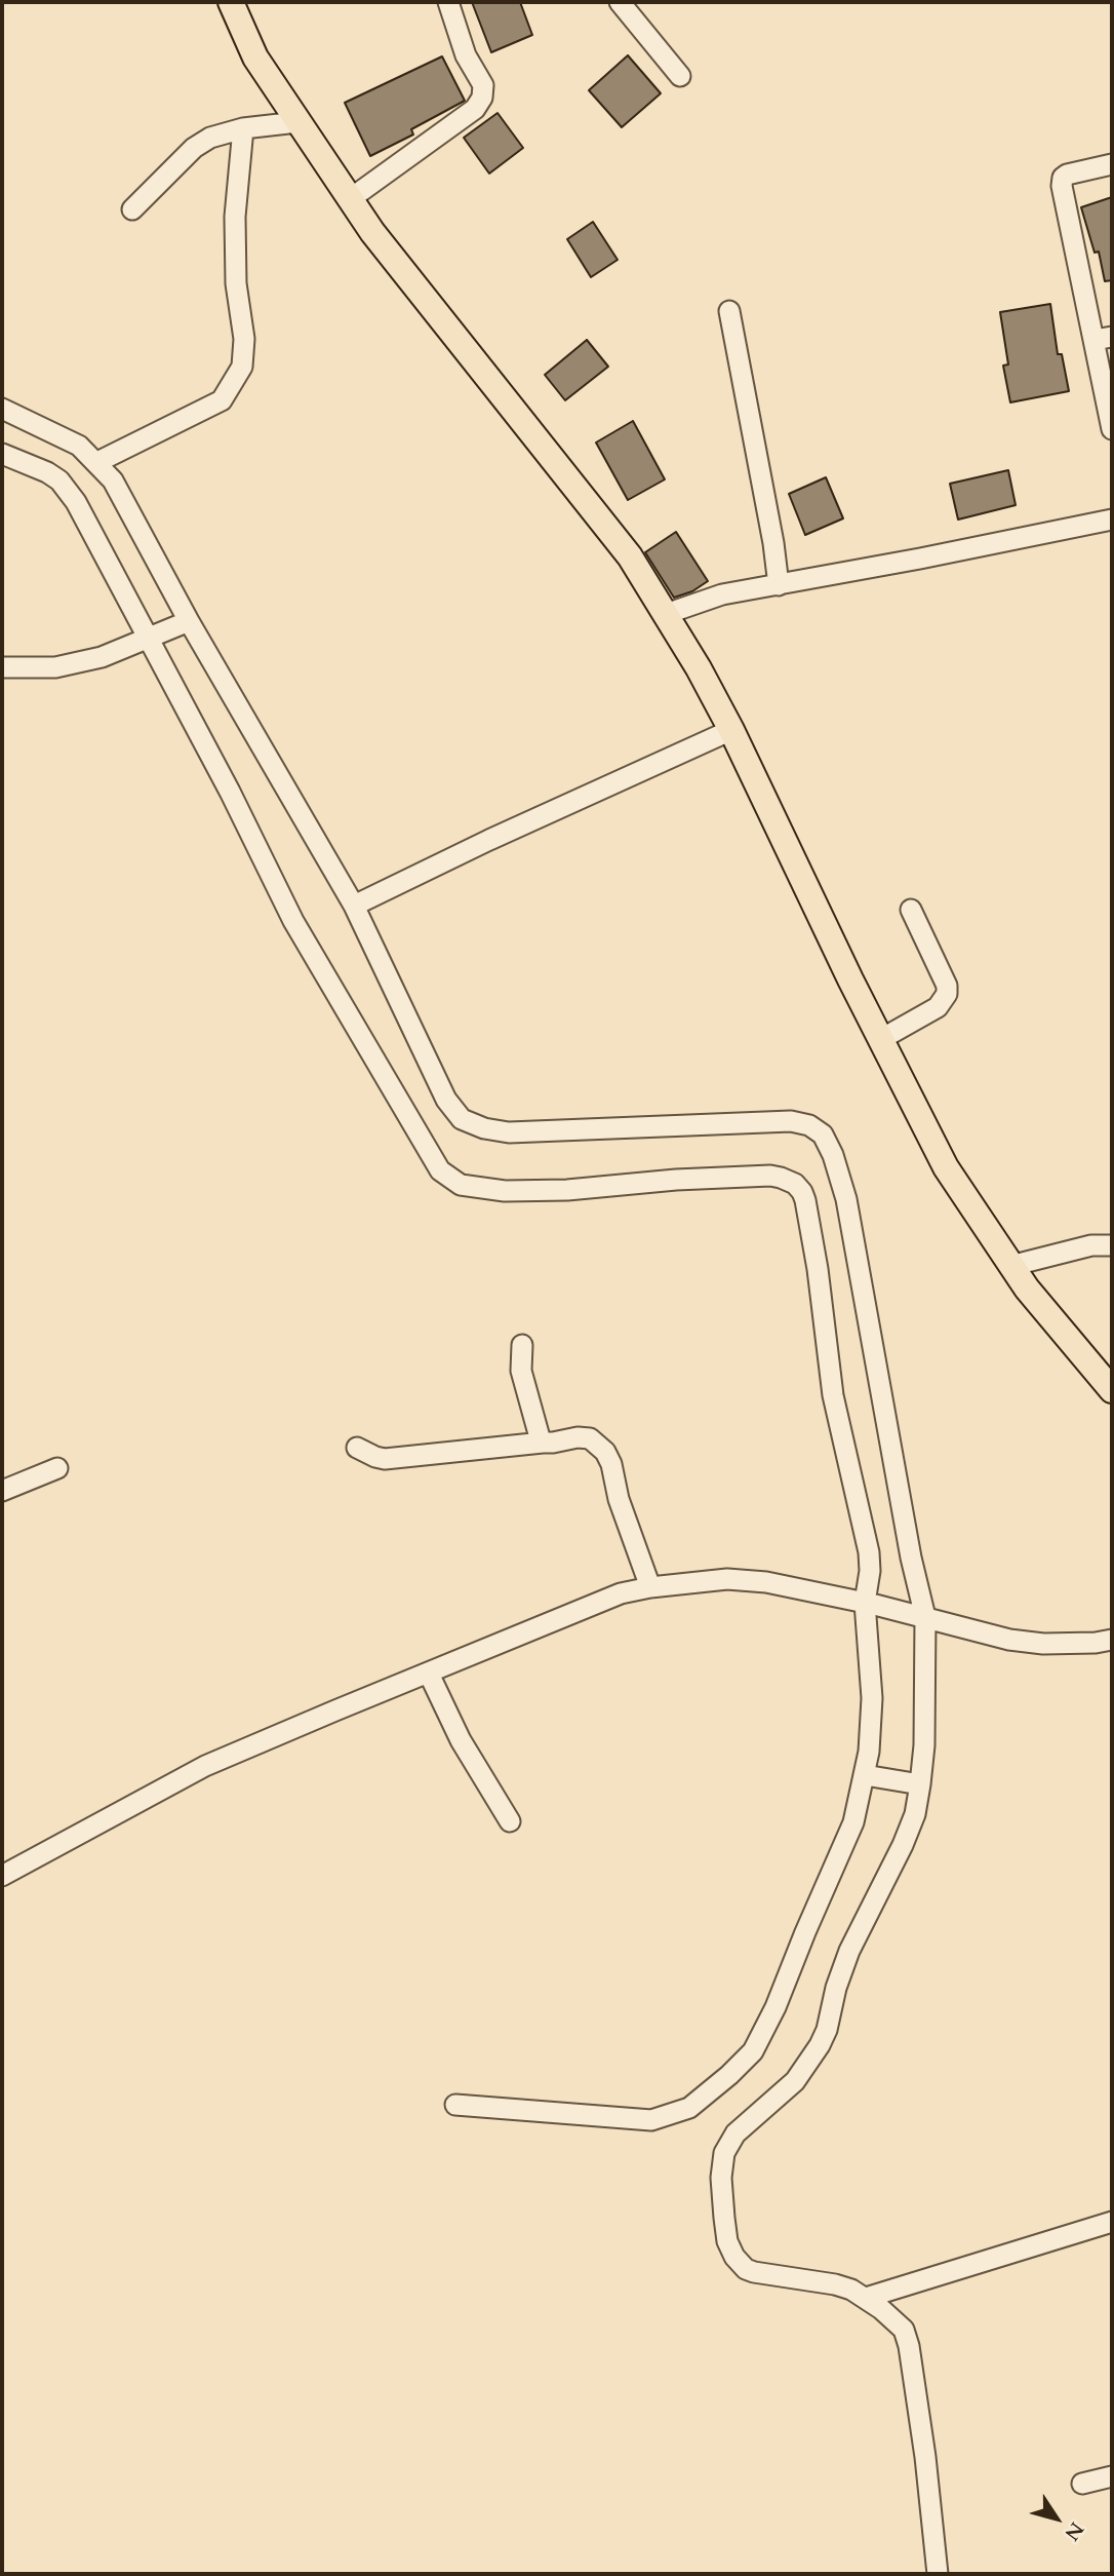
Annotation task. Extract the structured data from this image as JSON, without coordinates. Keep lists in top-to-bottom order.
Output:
{
  "north": "bottom right"
}
